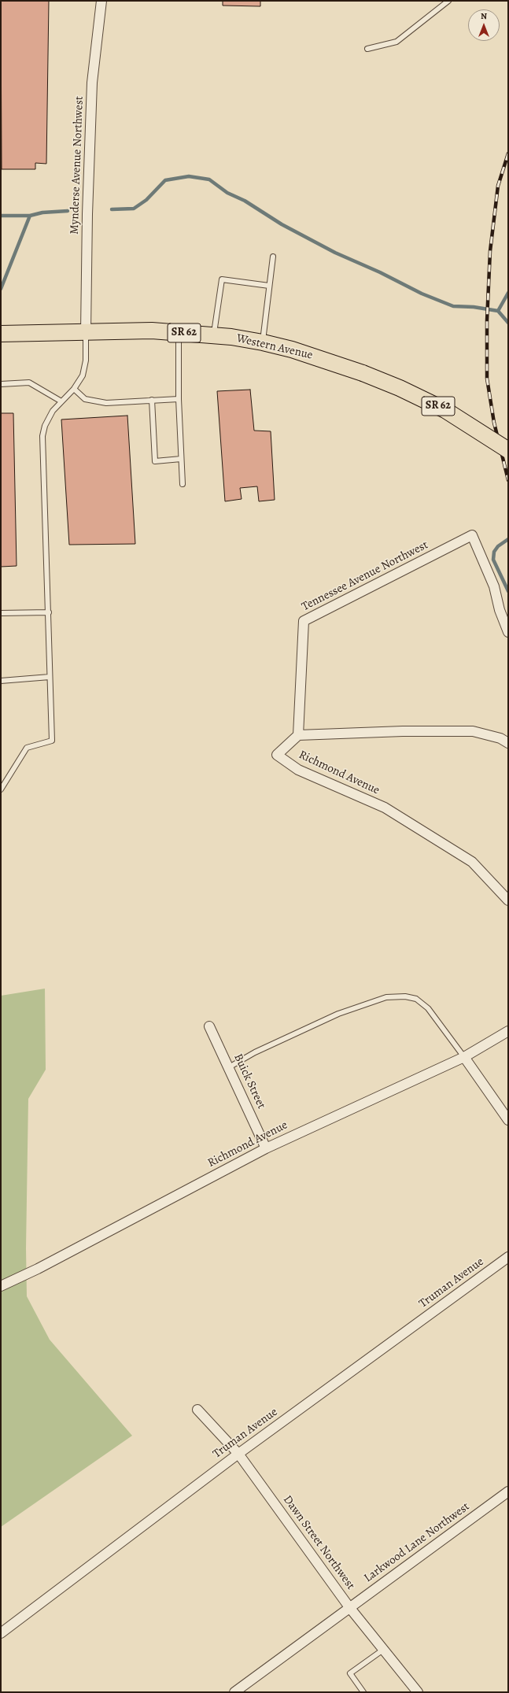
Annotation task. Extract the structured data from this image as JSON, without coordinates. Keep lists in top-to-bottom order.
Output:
{
  "streets": {
    "main road": ["SR 62", "Western Avenue"],
    "street": [
      "Mynderse Avenue Northwest",
      "Tennessee Avenue Northwest",
      "Richmond Avenue",
      "Buick Street",
      "Truman Avenue",
      "Dawn Street Northwest",
      "Larkwood Lane Northwest"
    ]
  },
  "crossings": [
    ["Mynderse Avenue Northwest", "Western Avenue"],
    ["Tennessee Avenue Northwest", "Richmond Avenue"],
    ["Richmond Avenue", "Buick Street"],
    ["Truman Avenue", "Dawn Street Northwest"],
    ["Dawn Street Northwest", "Larkwood Lane Northwest"]
  ],
  "north": "top"
}
